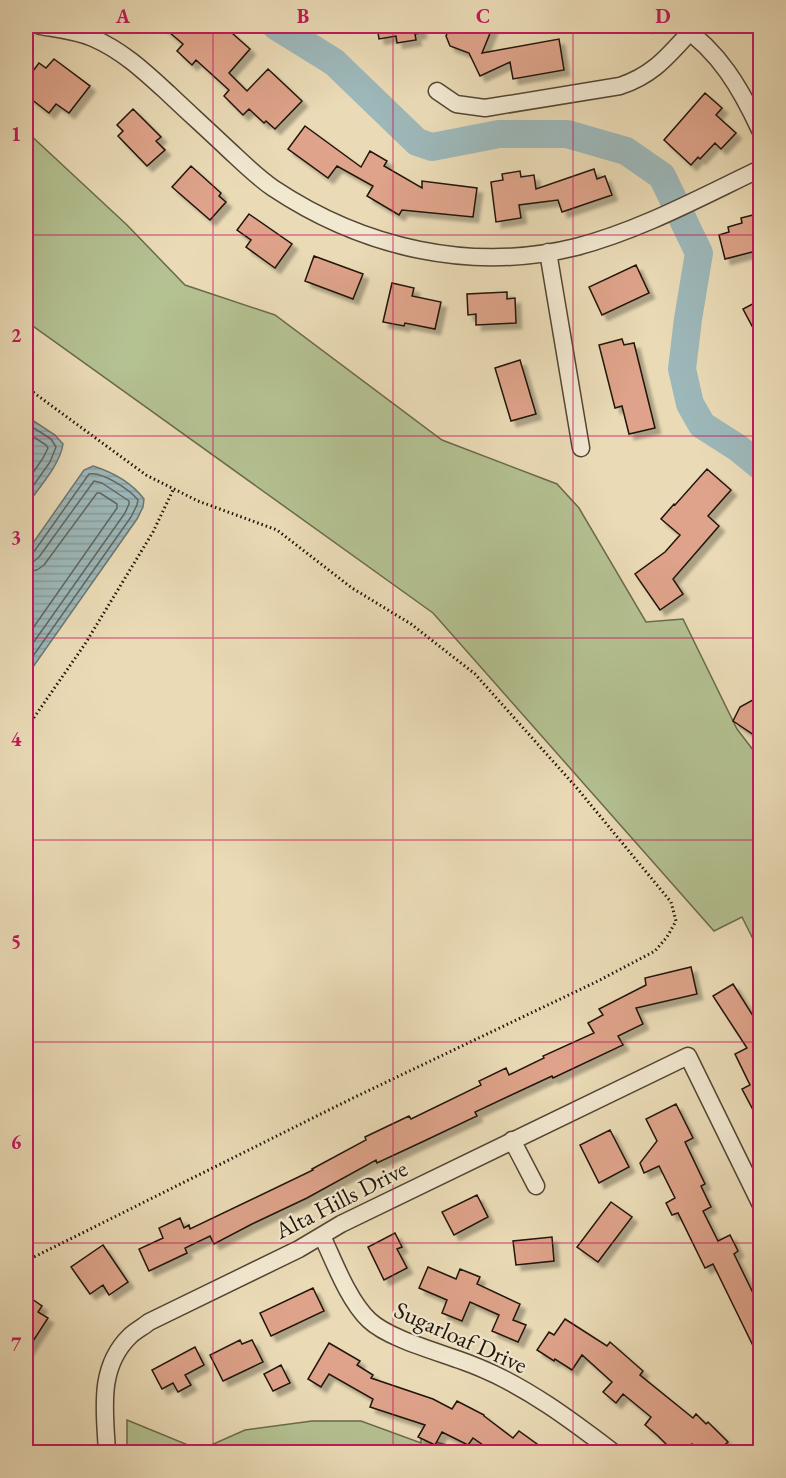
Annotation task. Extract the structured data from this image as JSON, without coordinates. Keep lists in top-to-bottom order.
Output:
{
  "streets": {
    "street": ["Alta Hills Drive", "Sugarloaf Drive"]
  },
  "crossings": [
    ["Alta Hills Drive", "Sugarloaf Drive"]
  ],
  "grid": {
    "columns": [
      "A",
      "B",
      "C",
      "D"
    ],
    "rows": [
      "1",
      "2",
      "3",
      "4",
      "5",
      "6",
      "7"
    ]
  }
}
